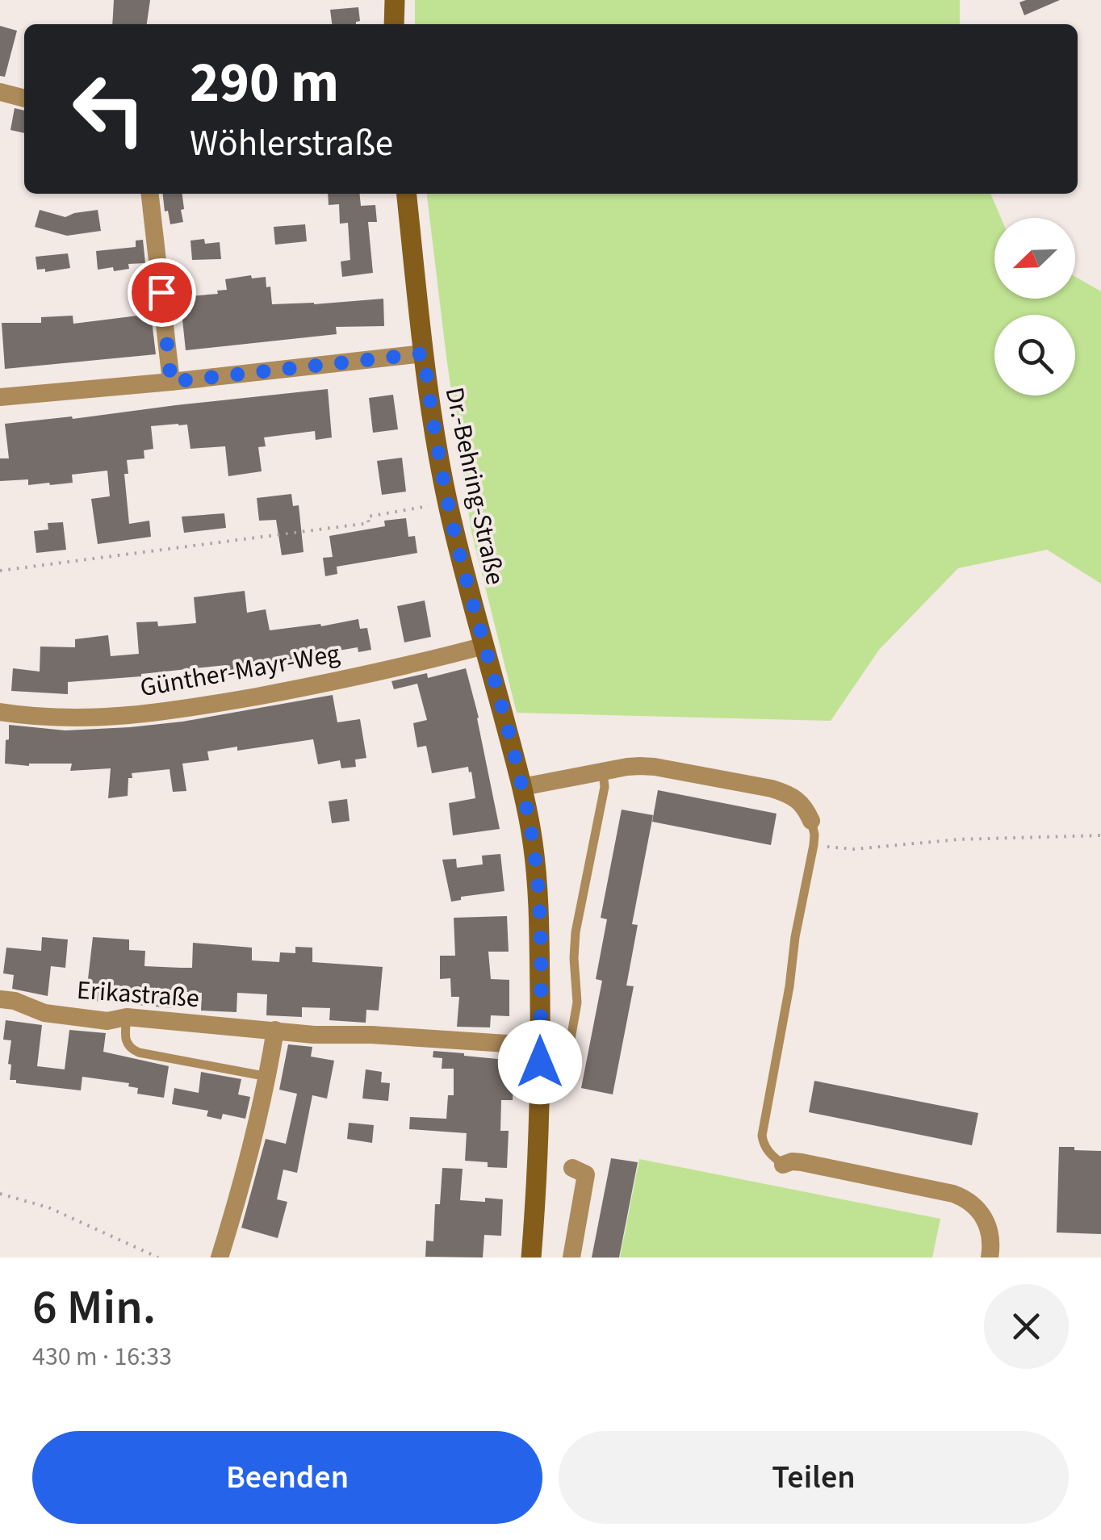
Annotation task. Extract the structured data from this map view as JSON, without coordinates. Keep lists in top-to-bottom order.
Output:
{
  "streets": {
    "street": ["Dr.-Behring-Straße", "Günther-Mayr-Weg", "Erikastraße"]
  },
  "crossings": [
    ["Dr.-Behring-Straße", "Günther-Mayr-Weg"],
    ["Dr.-Behring-Straße", "Erikastraße"]
  ],
  "north": "bottom left",
  "page": {
    "turn": ["290 m", "Wöhlerstraße"],
    "heading": ["6 Min.", "430 m · 16:33"],
    "buttons": ["Beenden", "Teilen"]
  }
}
